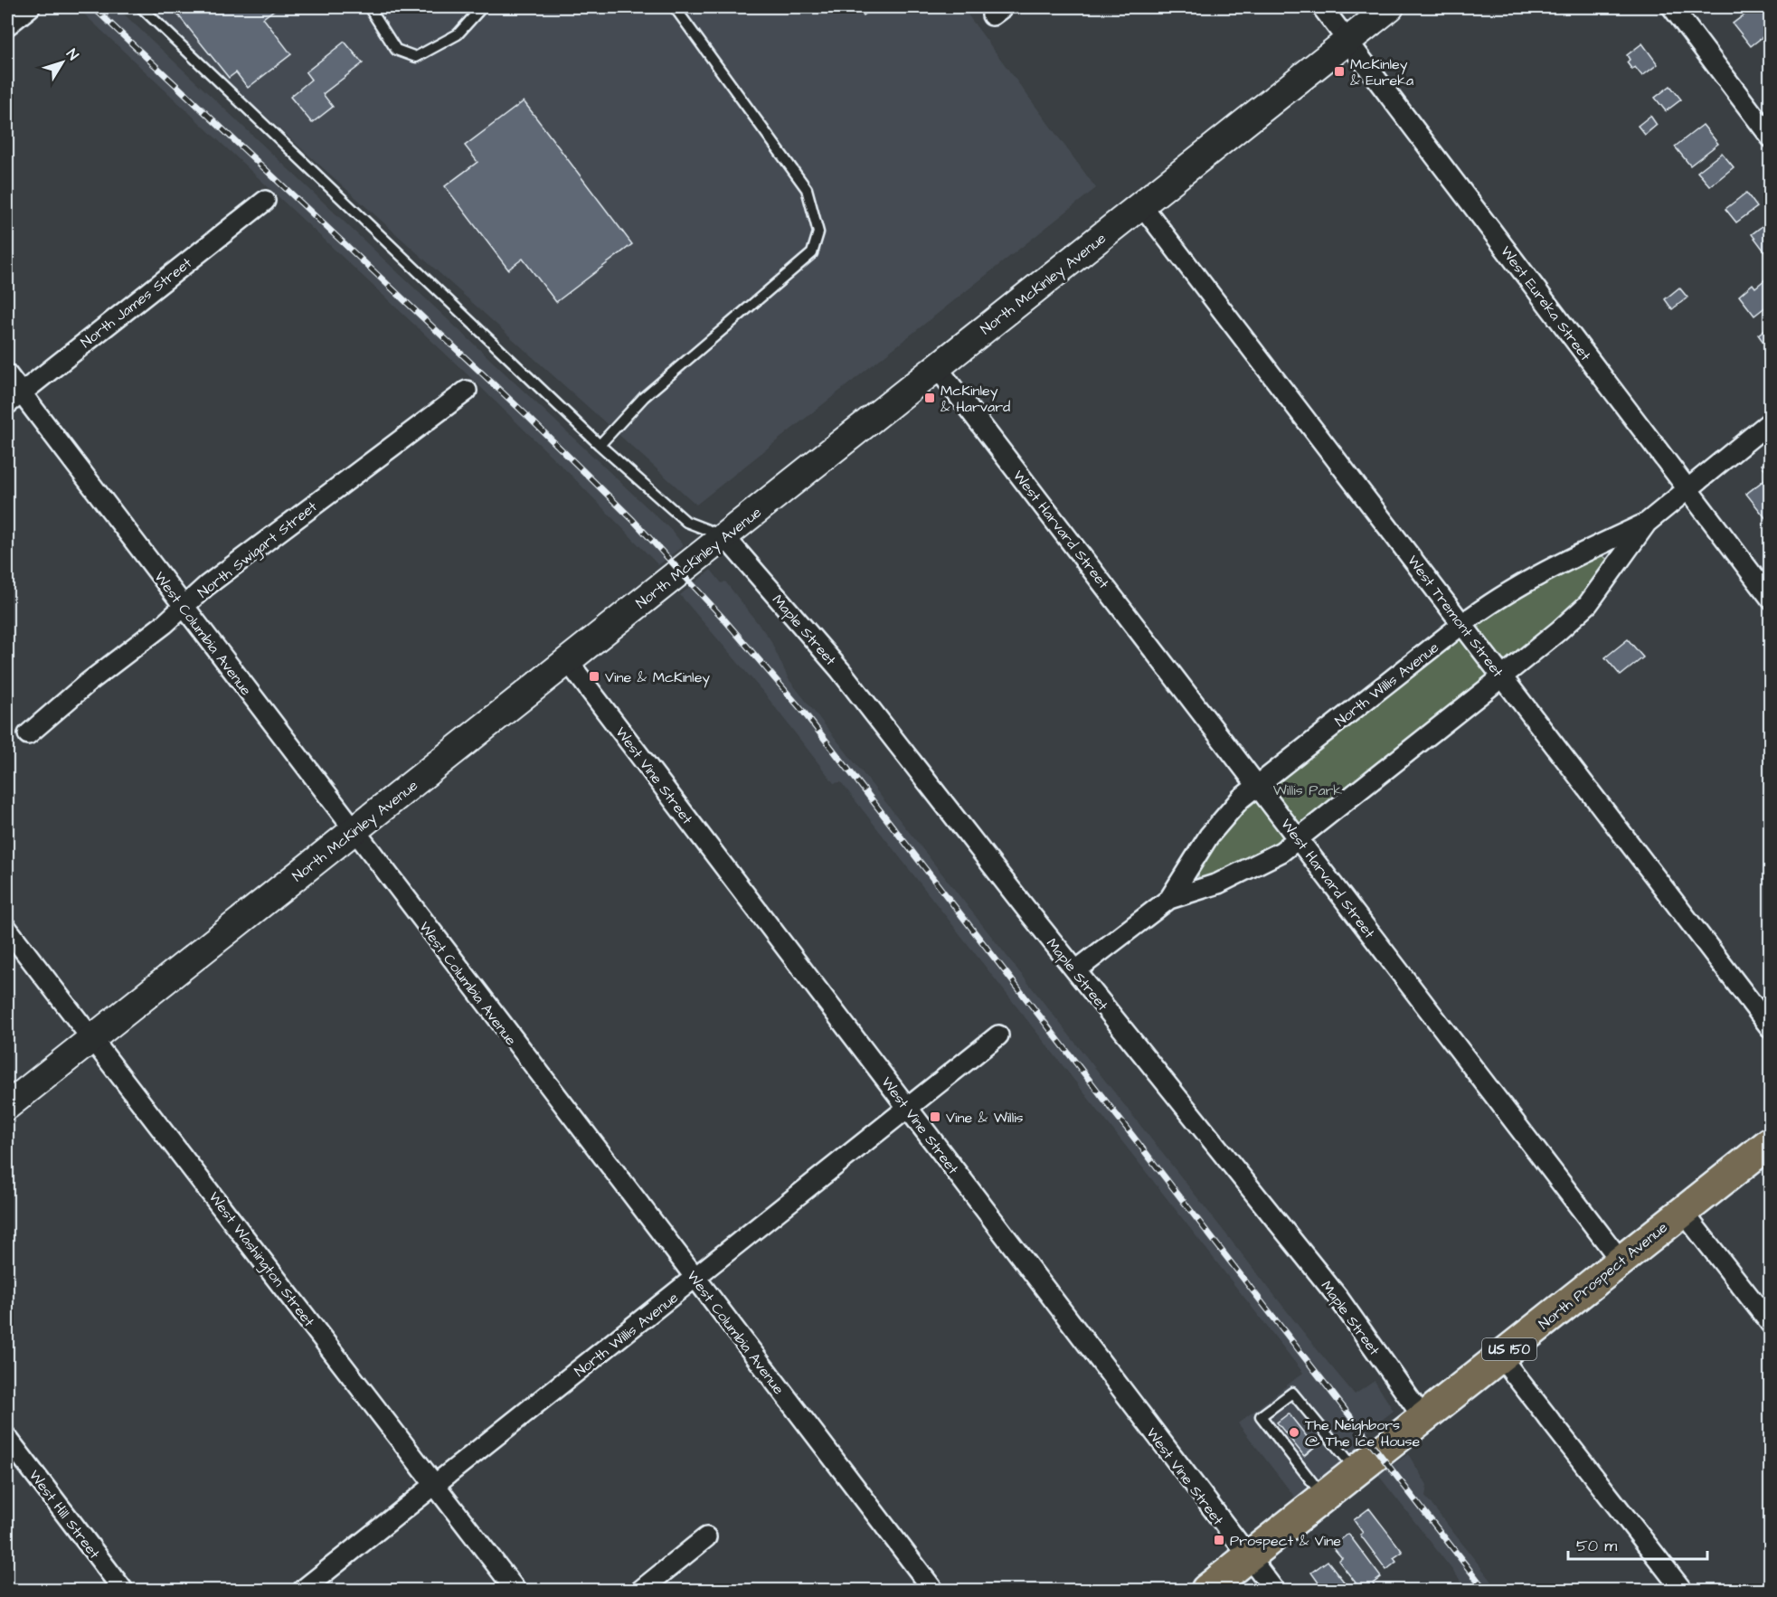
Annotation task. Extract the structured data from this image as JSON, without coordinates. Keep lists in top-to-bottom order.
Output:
{
  "streets": {
    "main road": ["North Prospect Avenue", "US 150"],
    "street": [
      "North McKinley Avenue",
      "North James Street",
      "West Eureka Street",
      "West Harvard Street",
      "North Swigart Street",
      "West Tremont Street",
      "Maple Street",
      "West Columbia Avenue",
      "North Willis Avenue",
      "West Vine Street",
      "West Washington Street",
      "West Hill Street"
    ]
  },
  "crossings": [
    ["North McKinley Avenue", "West Eureka Street"],
    ["North McKinley Avenue", "West Harvard Street"],
    ["North McKinley Avenue", "West Tremont Street"],
    ["North McKinley Avenue", "Maple Street"],
    ["North McKinley Avenue", "West Columbia Avenue"],
    ["North McKinley Avenue", "West Vine Street"],
    ["North McKinley Avenue", "West Washington Street"],
    ["North James Street", "West Columbia Avenue"],
    ["West Eureka Street", "North Willis Avenue"],
    ["West Harvard Street", "North Willis Avenue"],
    ["West Harvard Street", "North Prospect Avenue"],
    ["North Swigart Street", "West Columbia Avenue"],
    ["West Tremont Street", "North Willis Avenue"],
    ["Maple Street", "North Willis Avenue"],
    ["Maple Street", "North Prospect Avenue"],
    ["West Columbia Avenue", "North Willis Avenue"],
    ["North Willis Avenue", "West Vine Street"],
    ["North Willis Avenue", "West Washington Street"],
    ["West Vine Street", "North Prospect Avenue"]
  ],
  "parks": ["Willis Park"],
  "places": {
    "transit": [
      "McKinley & Eureka",
      "McKinley & Harvard",
      "Vine & McKinley",
      "Vine & Willis",
      "Prospect & Vine"
    ],
    "other": ["The Neighbors @ The Ice House"]
  },
  "scale_bar": "50 m",
  "north": "top right"
}
